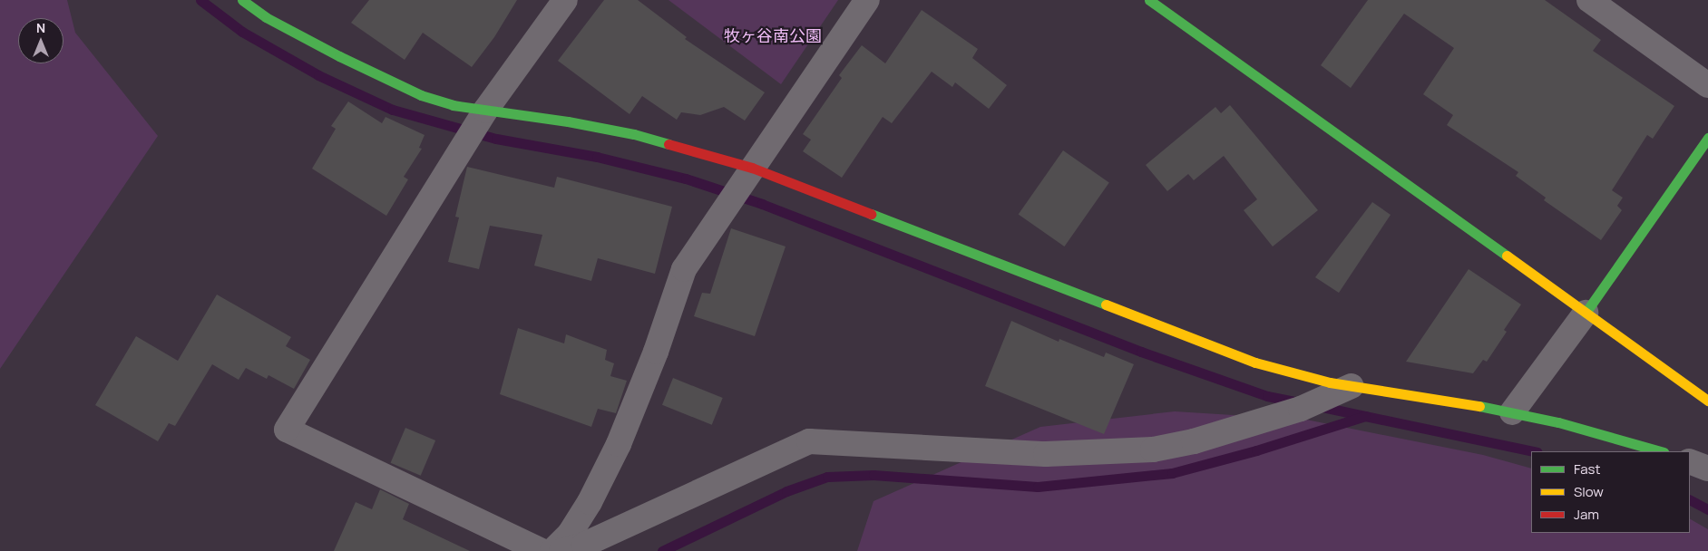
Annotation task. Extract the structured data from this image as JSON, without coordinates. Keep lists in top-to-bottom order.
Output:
{
  "parks": ["牧ヶ谷南公園"],
  "legend": ["Fast", "Slow", "Jam"],
  "north": "top"
}
